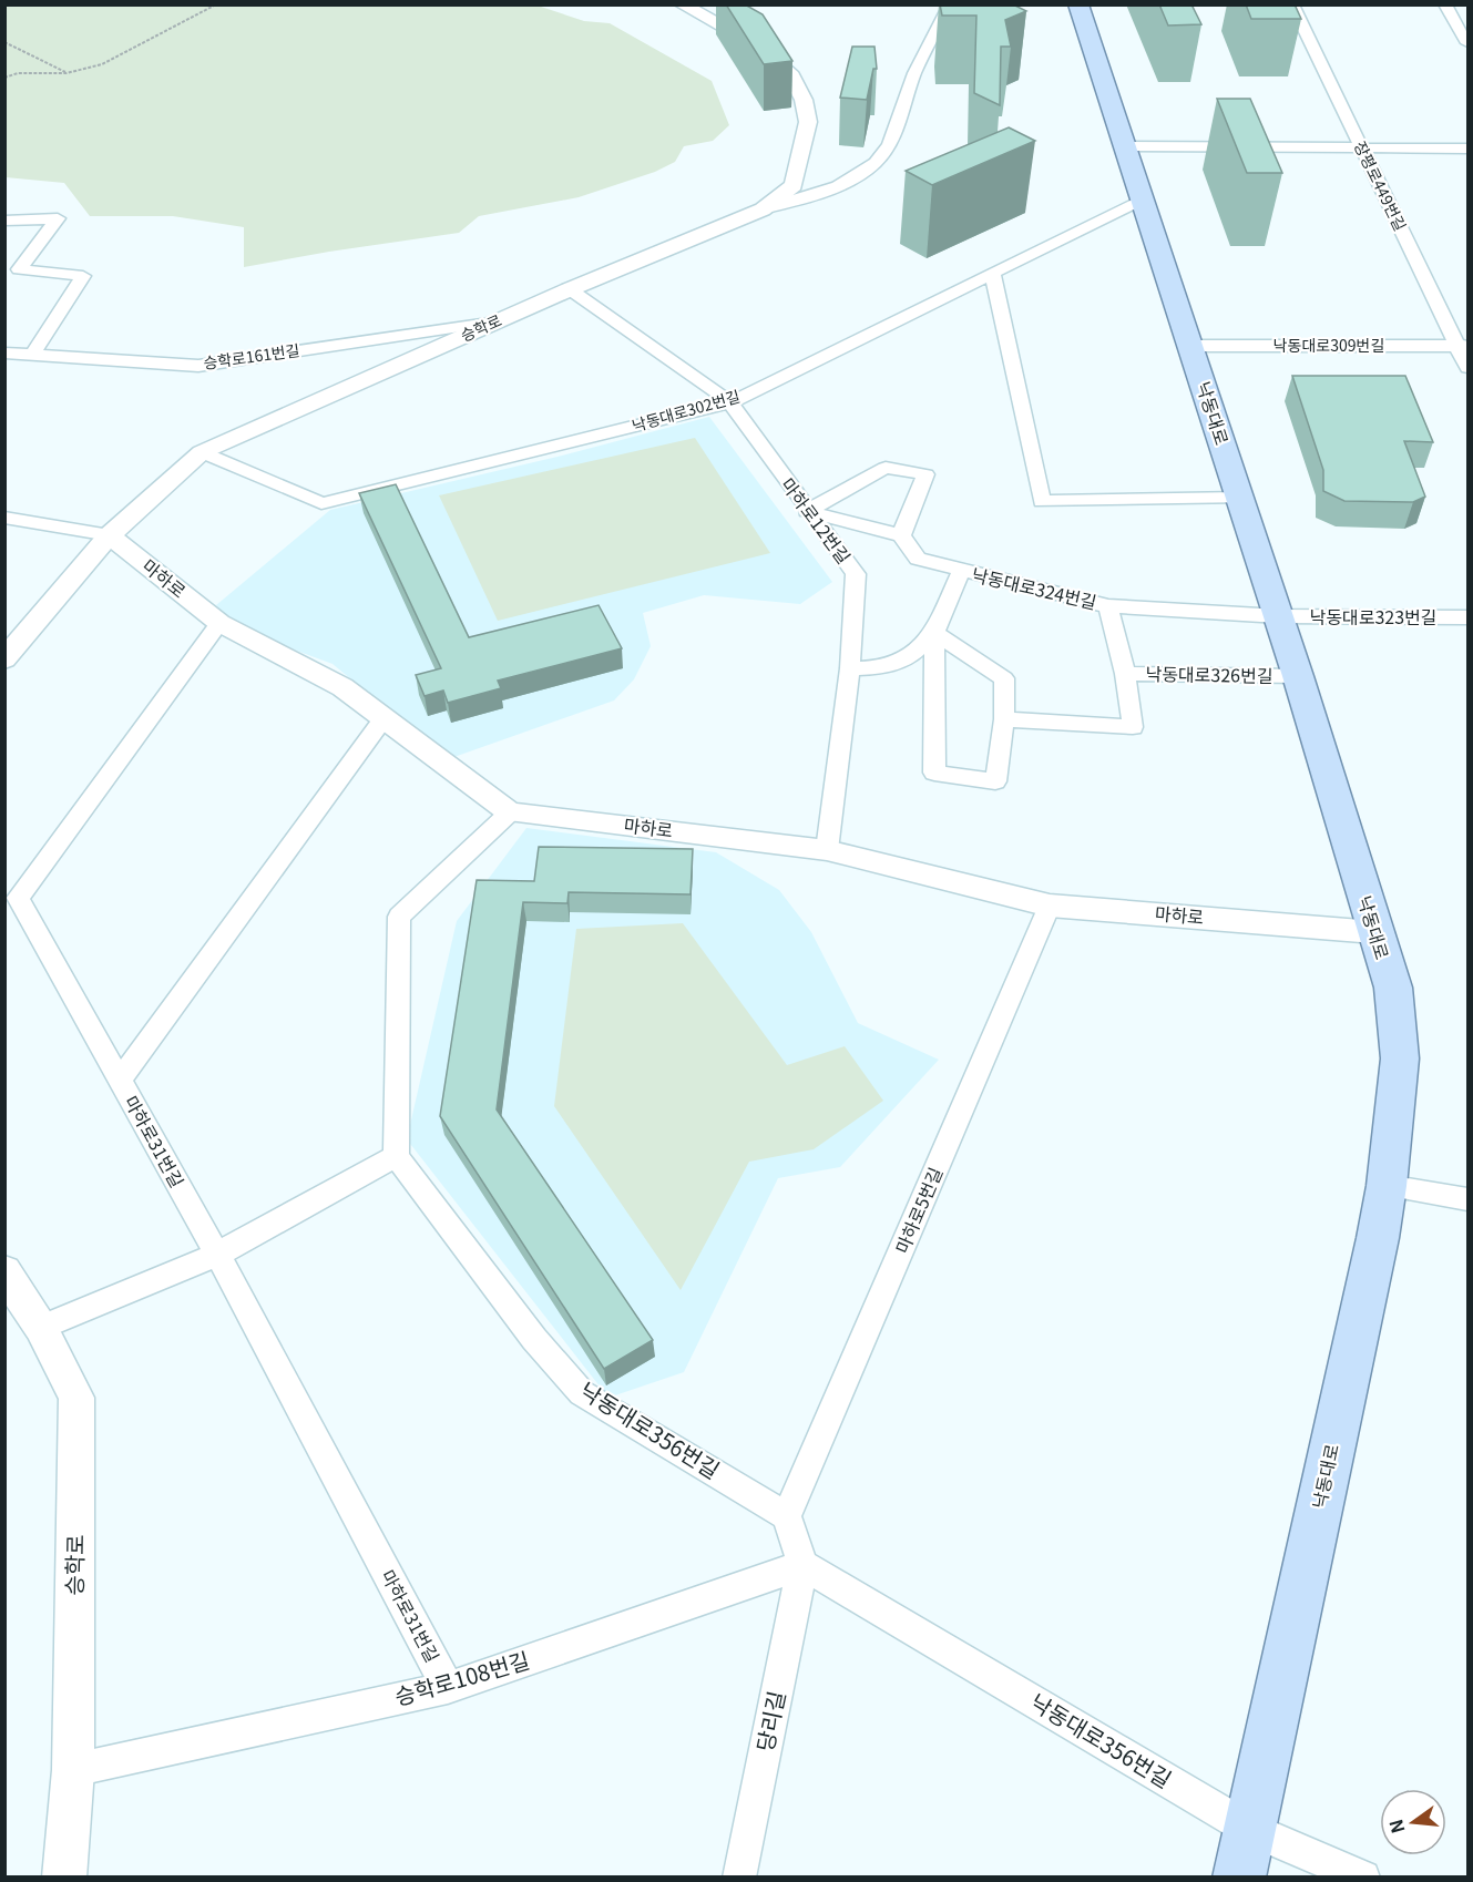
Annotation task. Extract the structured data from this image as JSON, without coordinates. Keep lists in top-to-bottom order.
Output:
{
  "streets": {
    "main road": ["낙동대로"],
    "street": [
      "장평로449번길",
      "승학로",
      "낙동대로309번길",
      "승학로161번길",
      "낙동대로302번길",
      "마하로12번길",
      "마하로",
      "낙동대로324번길",
      "낙동대로323번길",
      "낙동대로326번길",
      "마하로31번길",
      "마하로5번길",
      "낙동대로356번길",
      "승학로108번길",
      "당리길"
    ]
  },
  "crossings": [
    ["장평로449번길", "낙동대로309번길"],
    ["승학로", "승학로161번길"],
    ["승학로", "낙동대로302번길"],
    ["승학로", "마하로12번길"],
    ["승학로", "마하로"],
    ["승학로", "승학로108번길"],
    ["낙동대로309번길", "낙동대로"],
    ["낙동대로302번길", "낙동대로"],
    ["낙동대로302번길", "마하로12번길"],
    ["낙동대로", "마하로"],
    ["낙동대로", "낙동대로324번길"],
    ["낙동대로", "낙동대로323번길"],
    ["낙동대로", "낙동대로326번길"],
    ["낙동대로", "낙동대로356번길"],
    ["마하로12번길", "마하로"],
    ["마하로", "마하로31번길"],
    ["마하로", "마하로5번길"],
    ["낙동대로324번길", "낙동대로323번길"],
    ["마하로31번길", "승학로108번길"],
    ["마하로5번길", "낙동대로356번길"],
    ["낙동대로356번길", "승학로108번길"],
    ["낙동대로356번길", "당리길"],
    ["승학로108번길", "당리길"]
  ],
  "north": "left"
}
